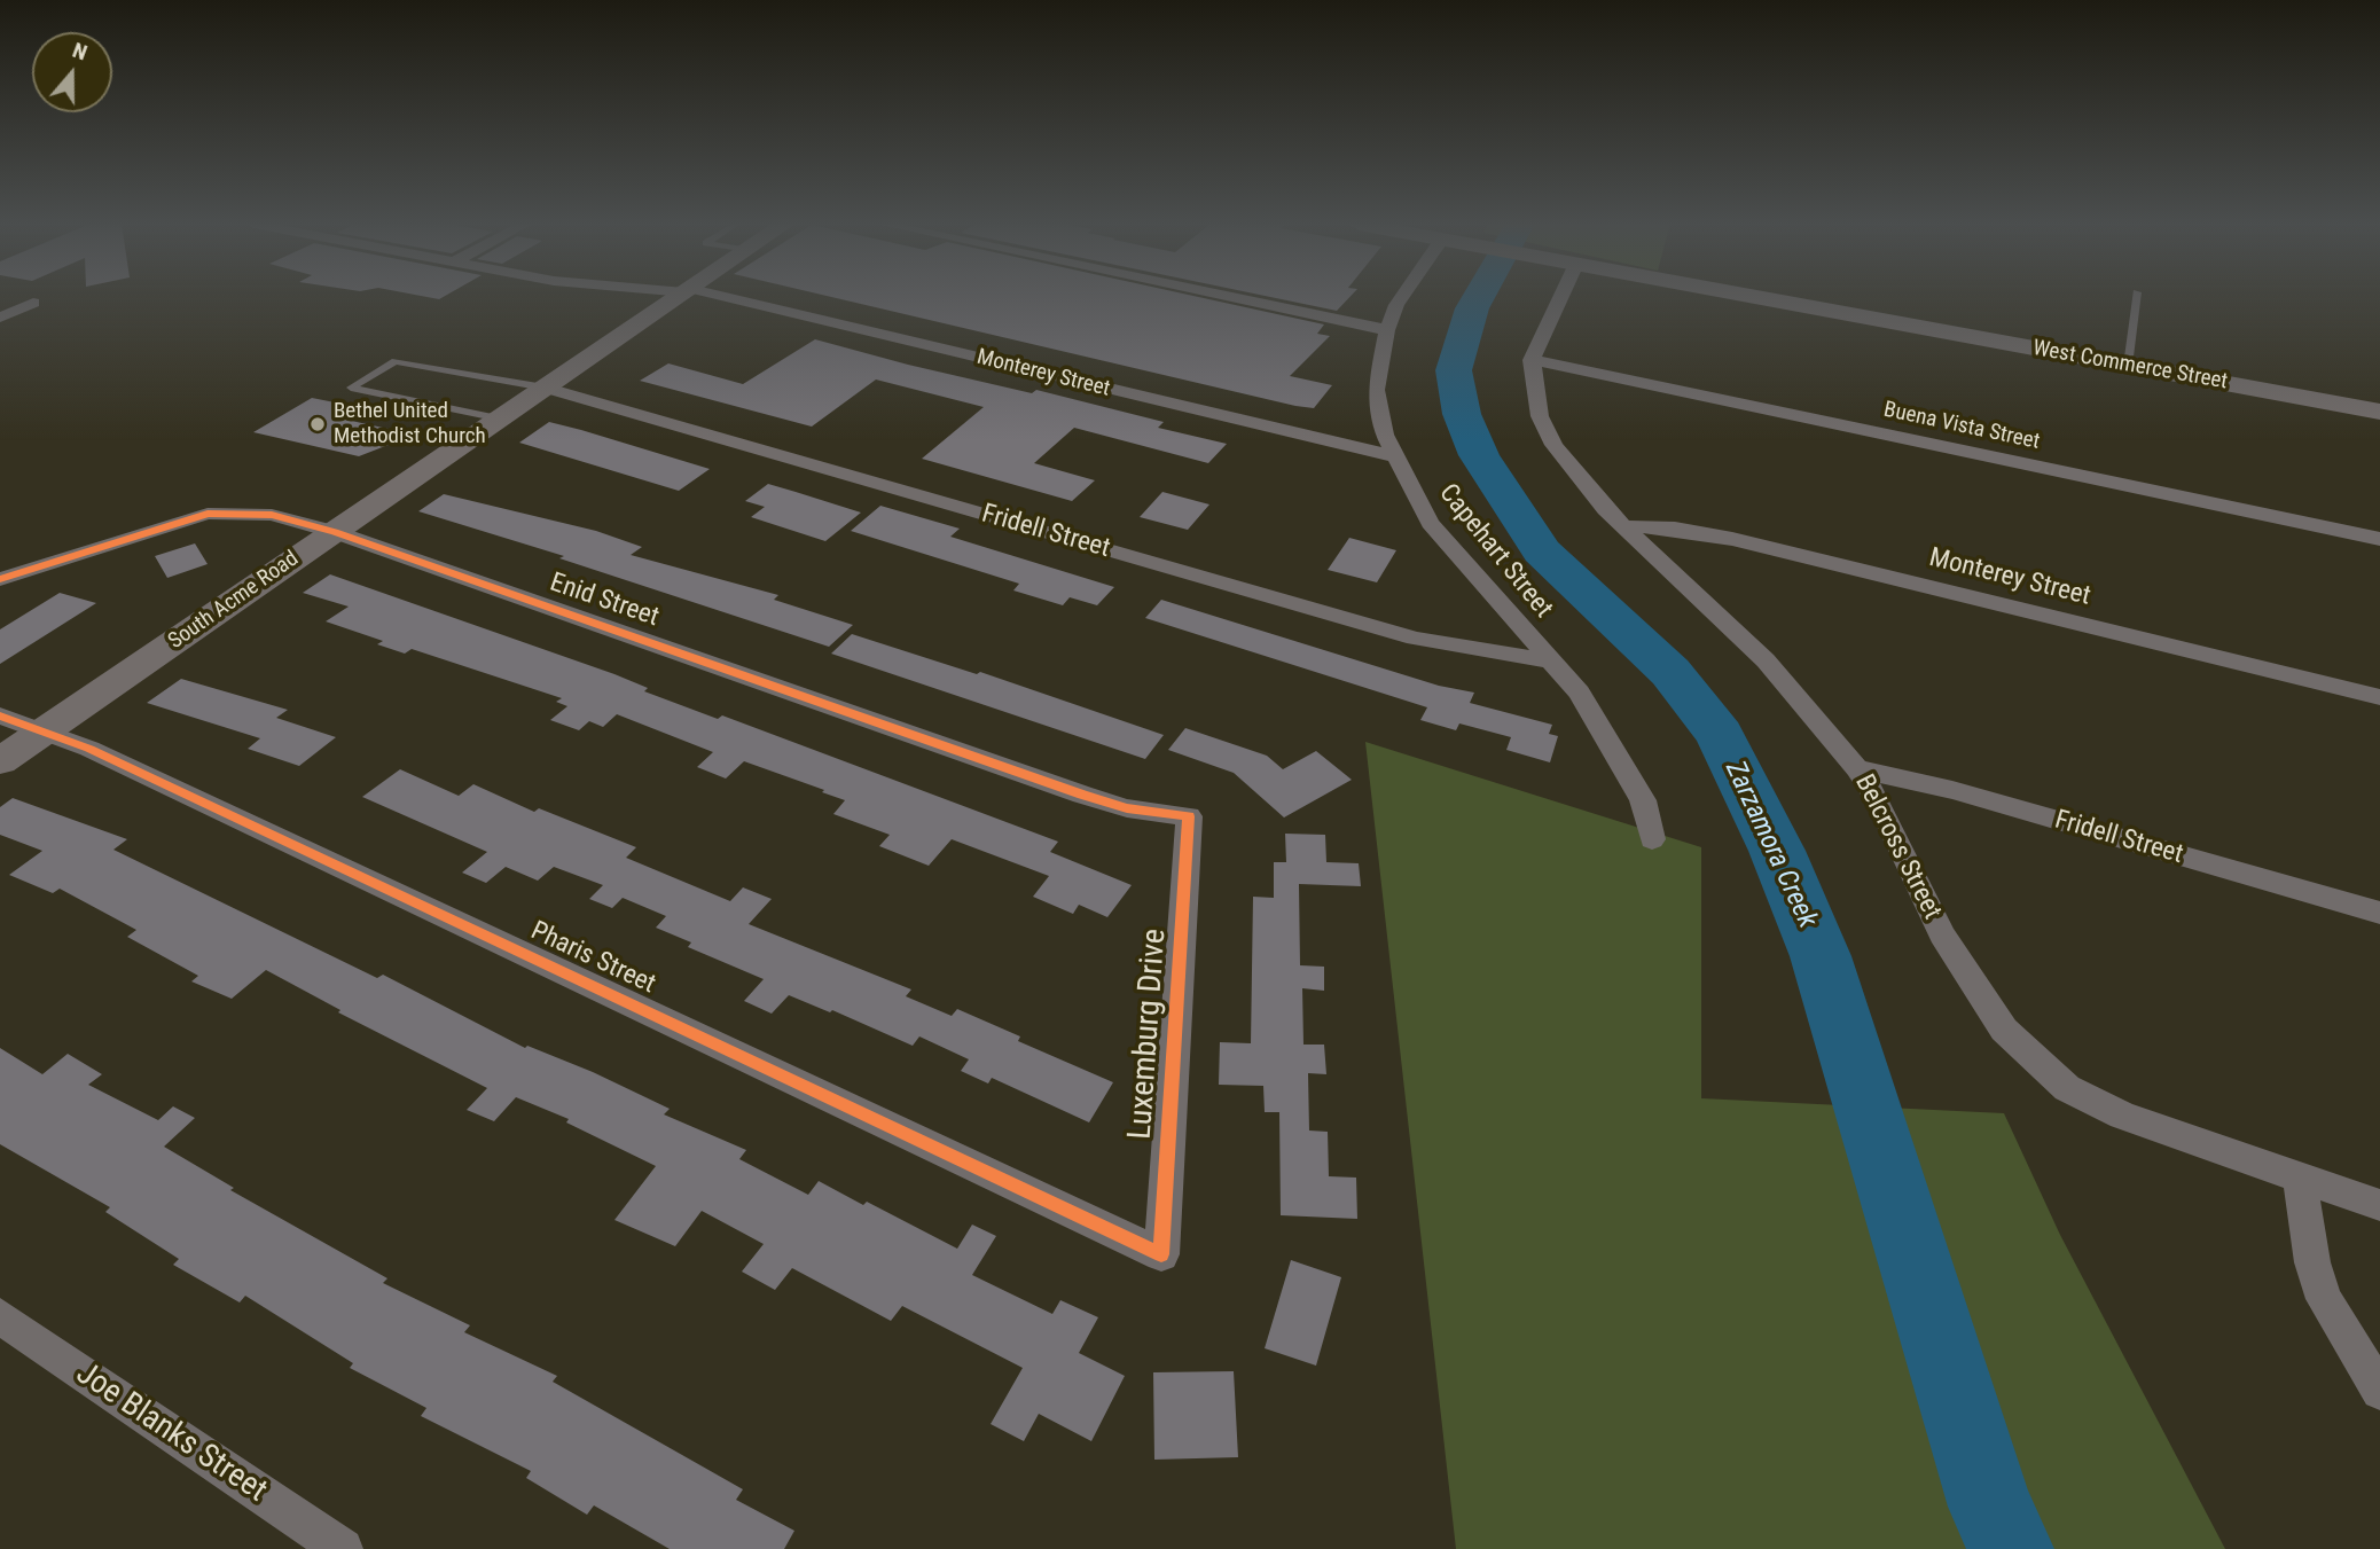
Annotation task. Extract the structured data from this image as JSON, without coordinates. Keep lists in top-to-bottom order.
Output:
{
  "streets": {
    "main road": ["West Commerce Street", "South Acme Road"],
    "street": [
      "Monterey Street",
      "Buena Vista Street",
      "Fridell Street",
      "Capehart Street",
      "Enid Street",
      "Belcross Street",
      "Pharis Street",
      "Luxemburg Drive",
      "Joe Blanks Street"
    ]
  },
  "crossings": [
    ["Monterey Street", "Capehart Street"],
    ["Monterey Street", "Belcross Street"],
    ["Buena Vista Street", "Belcross Street"],
    ["Fridell Street", "Capehart Street"],
    ["Fridell Street", "South Acme Road"],
    ["Fridell Street", "Belcross Street"],
    ["South Acme Road", "Enid Street"],
    ["South Acme Road", "Pharis Street"],
    ["Enid Street", "Luxemburg Drive"],
    ["Pharis Street", "Luxemburg Drive"]
  ],
  "water": ["Zarzamora Creek"],
  "places": ["Bethel United Methodist Church"],
  "north": "top"
}
